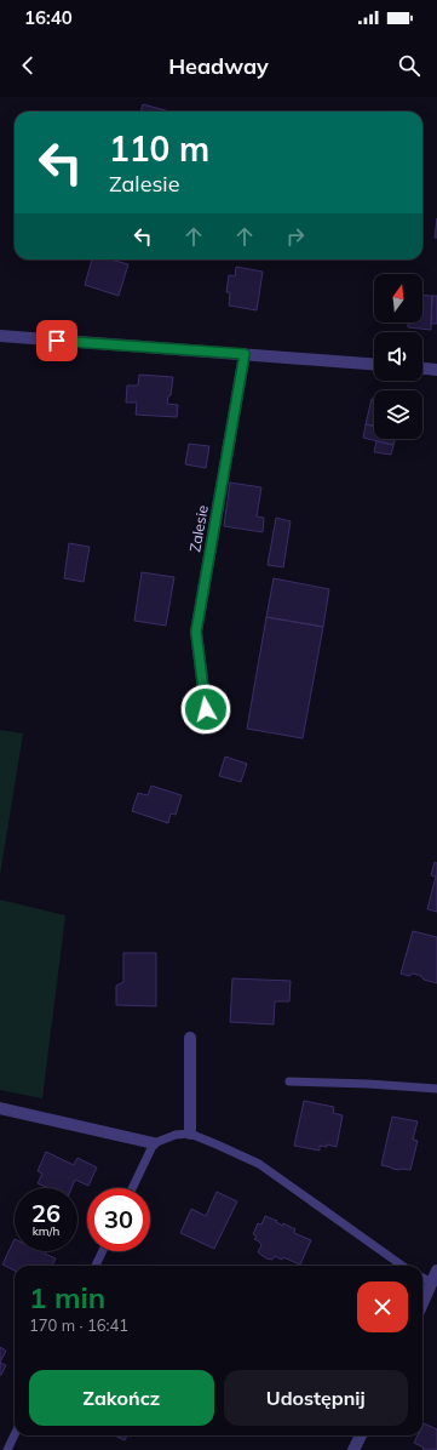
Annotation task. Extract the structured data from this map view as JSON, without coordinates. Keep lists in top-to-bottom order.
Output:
{
  "streets": {
    "street": ["Zalesie"]
  },
  "north": "top",
  "page": {
    "status": "16:40",
    "header": "Headway",
    "turn": ["110 m", "Zalesie"],
    "speed": "26 km/h",
    "limit": "30",
    "heading": ["1 min", "170 m · 16:41"],
    "buttons": ["Zakończ", "Udostępnij"]
  }
}
